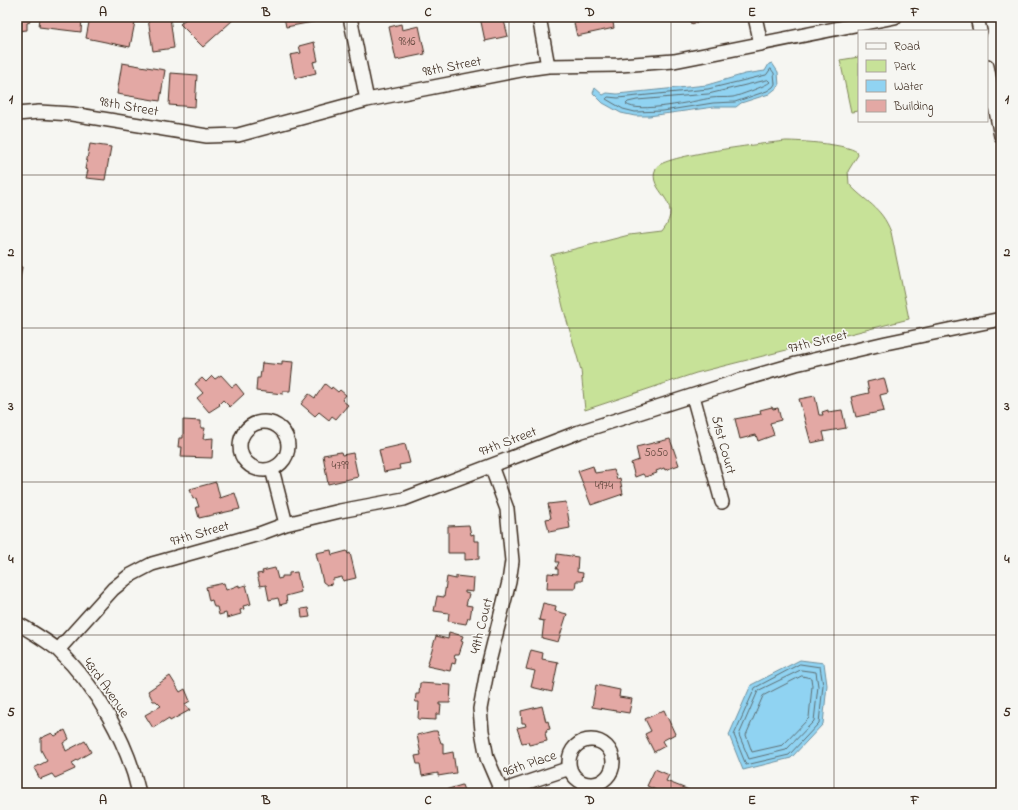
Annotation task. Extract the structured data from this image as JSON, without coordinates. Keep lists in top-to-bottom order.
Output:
{
  "streets": {
    "street": [
      "98th Street",
      "97th Street",
      "51st Court",
      "49th Court",
      "43rd Avenue",
      "96th Place"
    ]
  },
  "crossings": [
    ["97th Street", "51st Court"],
    ["97th Street", "49th Court"],
    ["97th Street", "43rd Avenue"],
    ["49th Court", "96th Place"]
  ],
  "house_numbers": [
    "9816",
    "5050",
    "4799",
    "4974"
  ],
  "legend": [
    "Road",
    "Park",
    "Water",
    "Building"
  ],
  "grid": {
    "columns": [
      "A",
      "B",
      "C",
      "D",
      "E",
      "F"
    ],
    "rows": [
      "1",
      "2",
      "3",
      "4",
      "5"
    ]
  }
}
